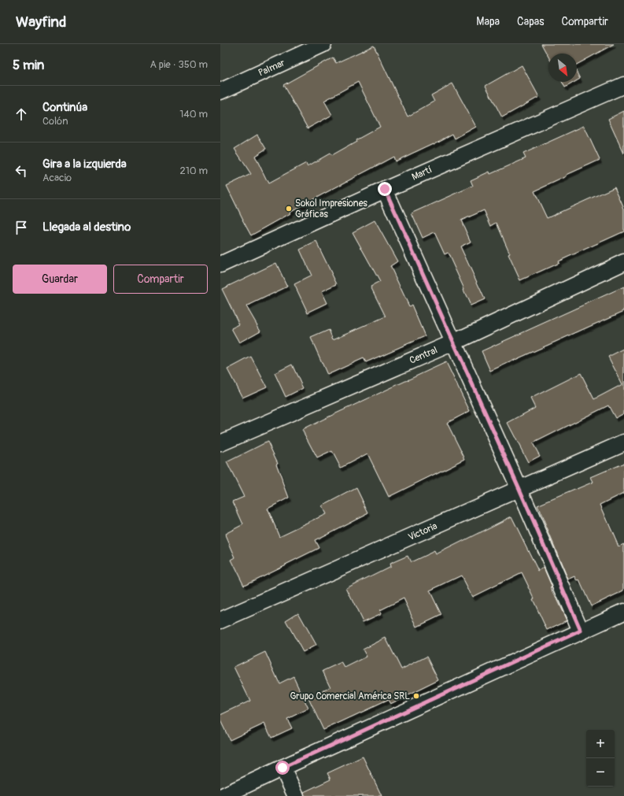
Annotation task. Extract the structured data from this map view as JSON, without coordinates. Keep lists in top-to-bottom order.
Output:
{
  "streets": {
    "street": [
      "Palmar",
      "Martí",
      "Central",
      "Victoria"
    ]
  },
  "places": ["Sokol Impresiones Gráficas", "Grupo Comercial América SRL"],
  "north": "bottom right",
  "page": {
    "header": "Wayfind",
    "nav": ["Mapa", "Capas", "Compartir"],
    "heading": ["5 min", "A pie · 350 m"],
    "list": [
      ["Continúa", "Colón", "140 m"],
      ["Gira a la izquierda", "Acacio", "210 m"],
      "Llegada al destino"
    ],
    "buttons": ["Guardar", "Compartir"],
    "map_buttons": ["+", "−"]
  }
}
